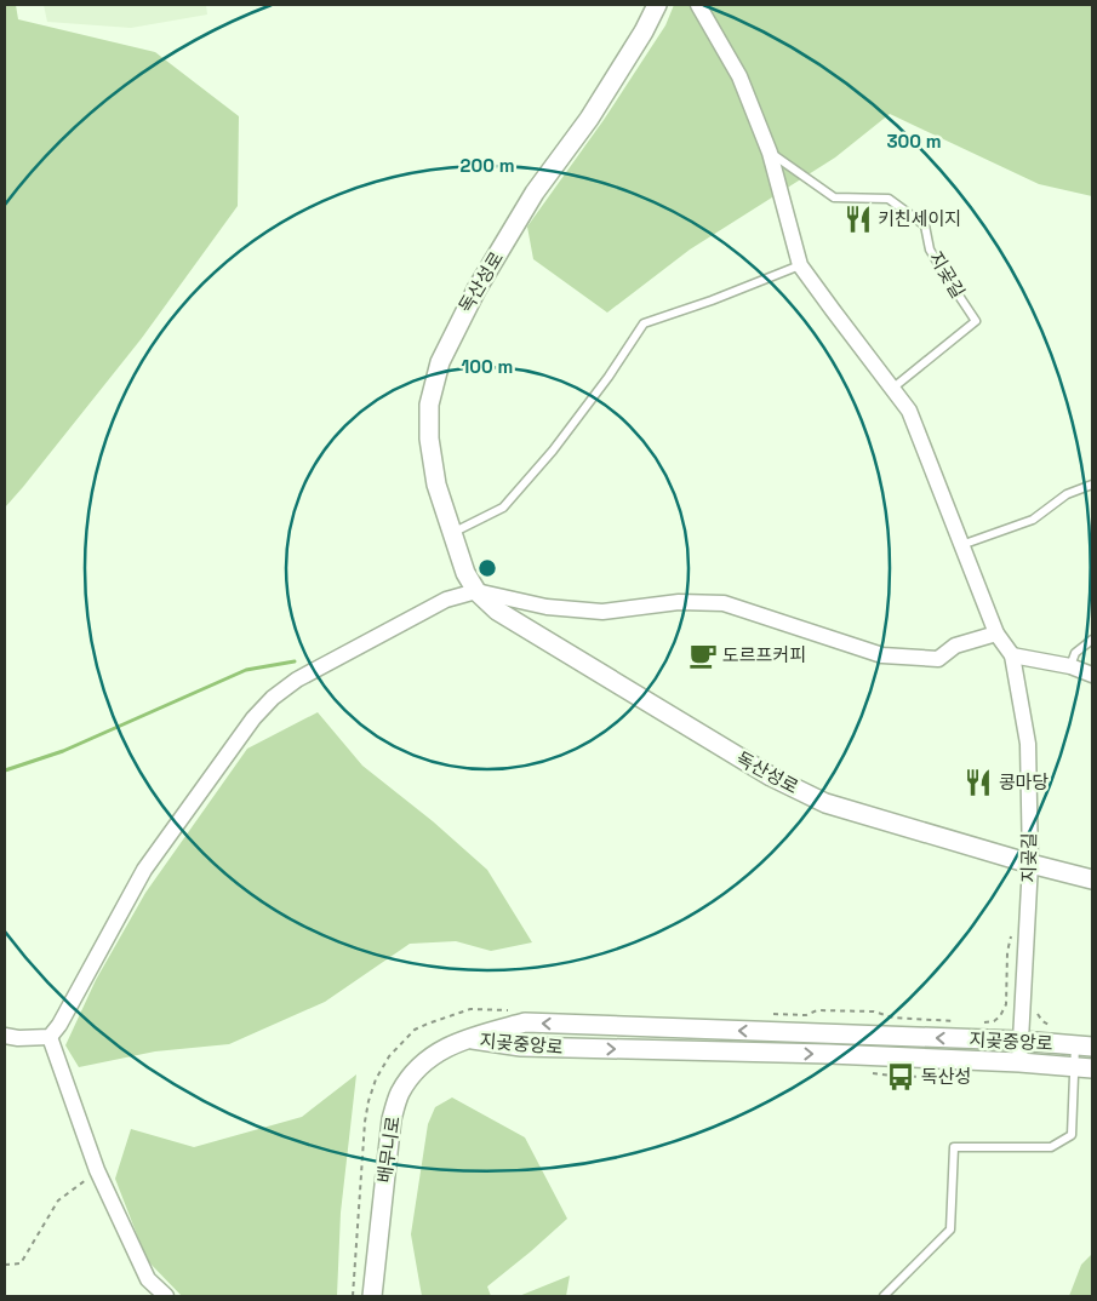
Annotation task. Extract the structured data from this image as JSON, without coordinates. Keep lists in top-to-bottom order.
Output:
{
  "streets": {
    "street": [
      "지곶길",
      "독산성로",
      "지곶중앙로",
      "배무니로"
    ]
  },
  "crossings": [
    ["지곶길", "독산성로"],
    ["지곶길", "지곶중앙로"],
    ["지곶중앙로", "배무니로"]
  ],
  "places": {
    "restaurant": ["키친세이지", "콩마당"],
    "cafe": ["도르프커피"],
    "bus stop": ["독산성"]
  },
  "rings": ["300 m", "200 m", "100 m"]
}
